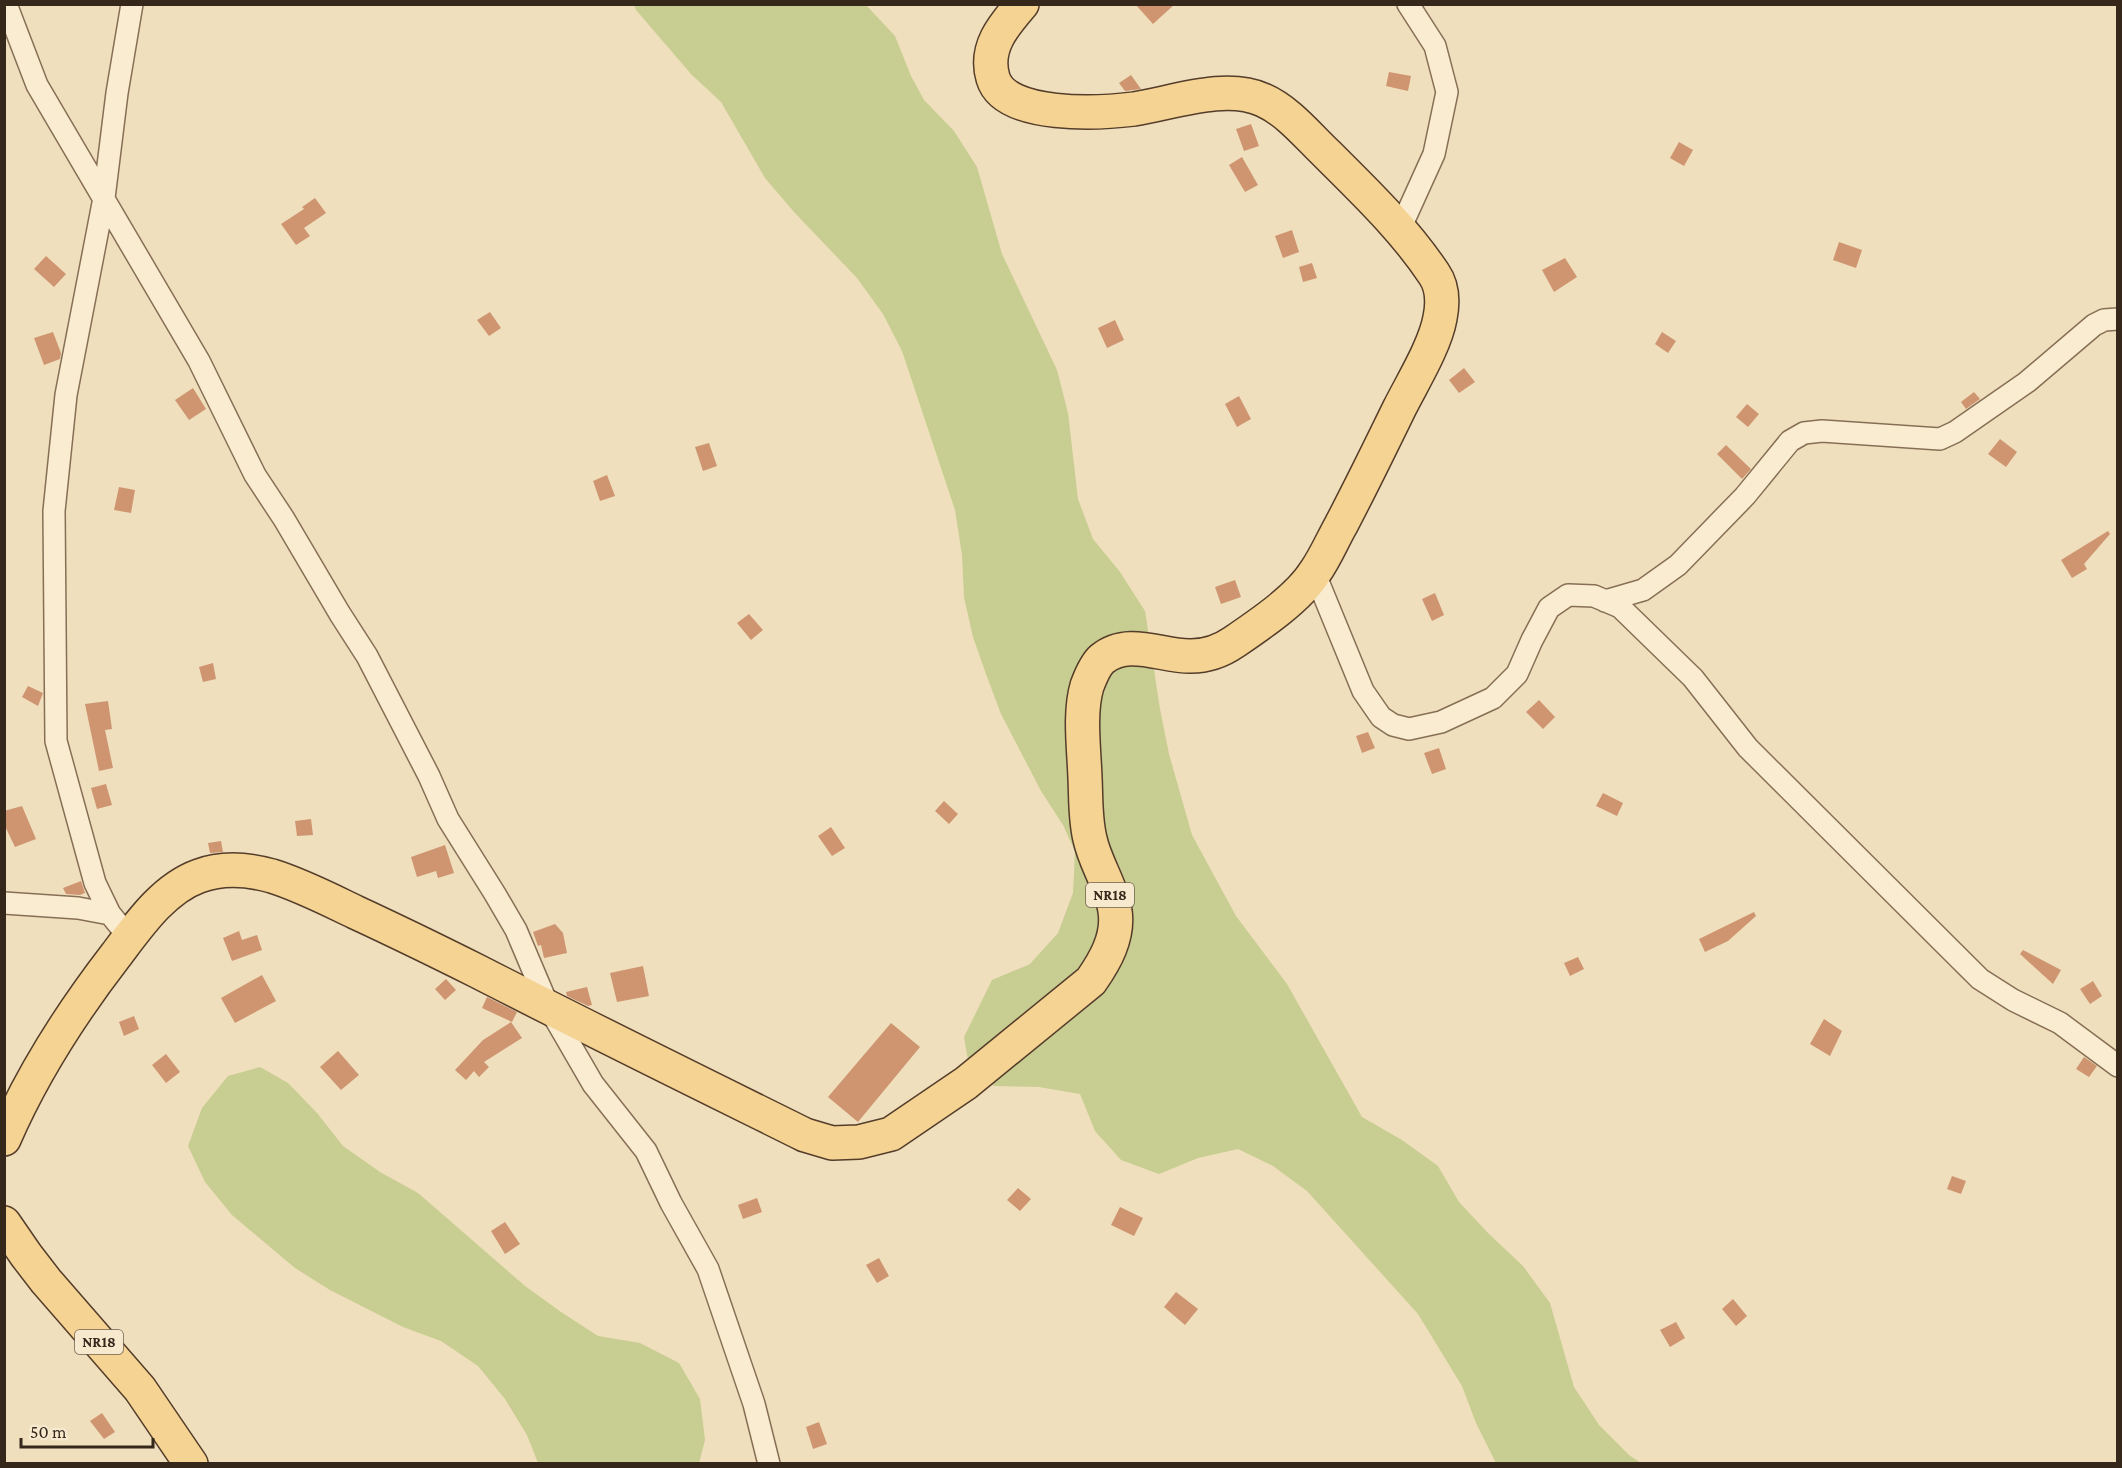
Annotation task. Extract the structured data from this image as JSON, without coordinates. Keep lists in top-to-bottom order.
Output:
{
  "streets": {
    "main road": ["NR18"]
  },
  "scale_bar": "50 m"
}
